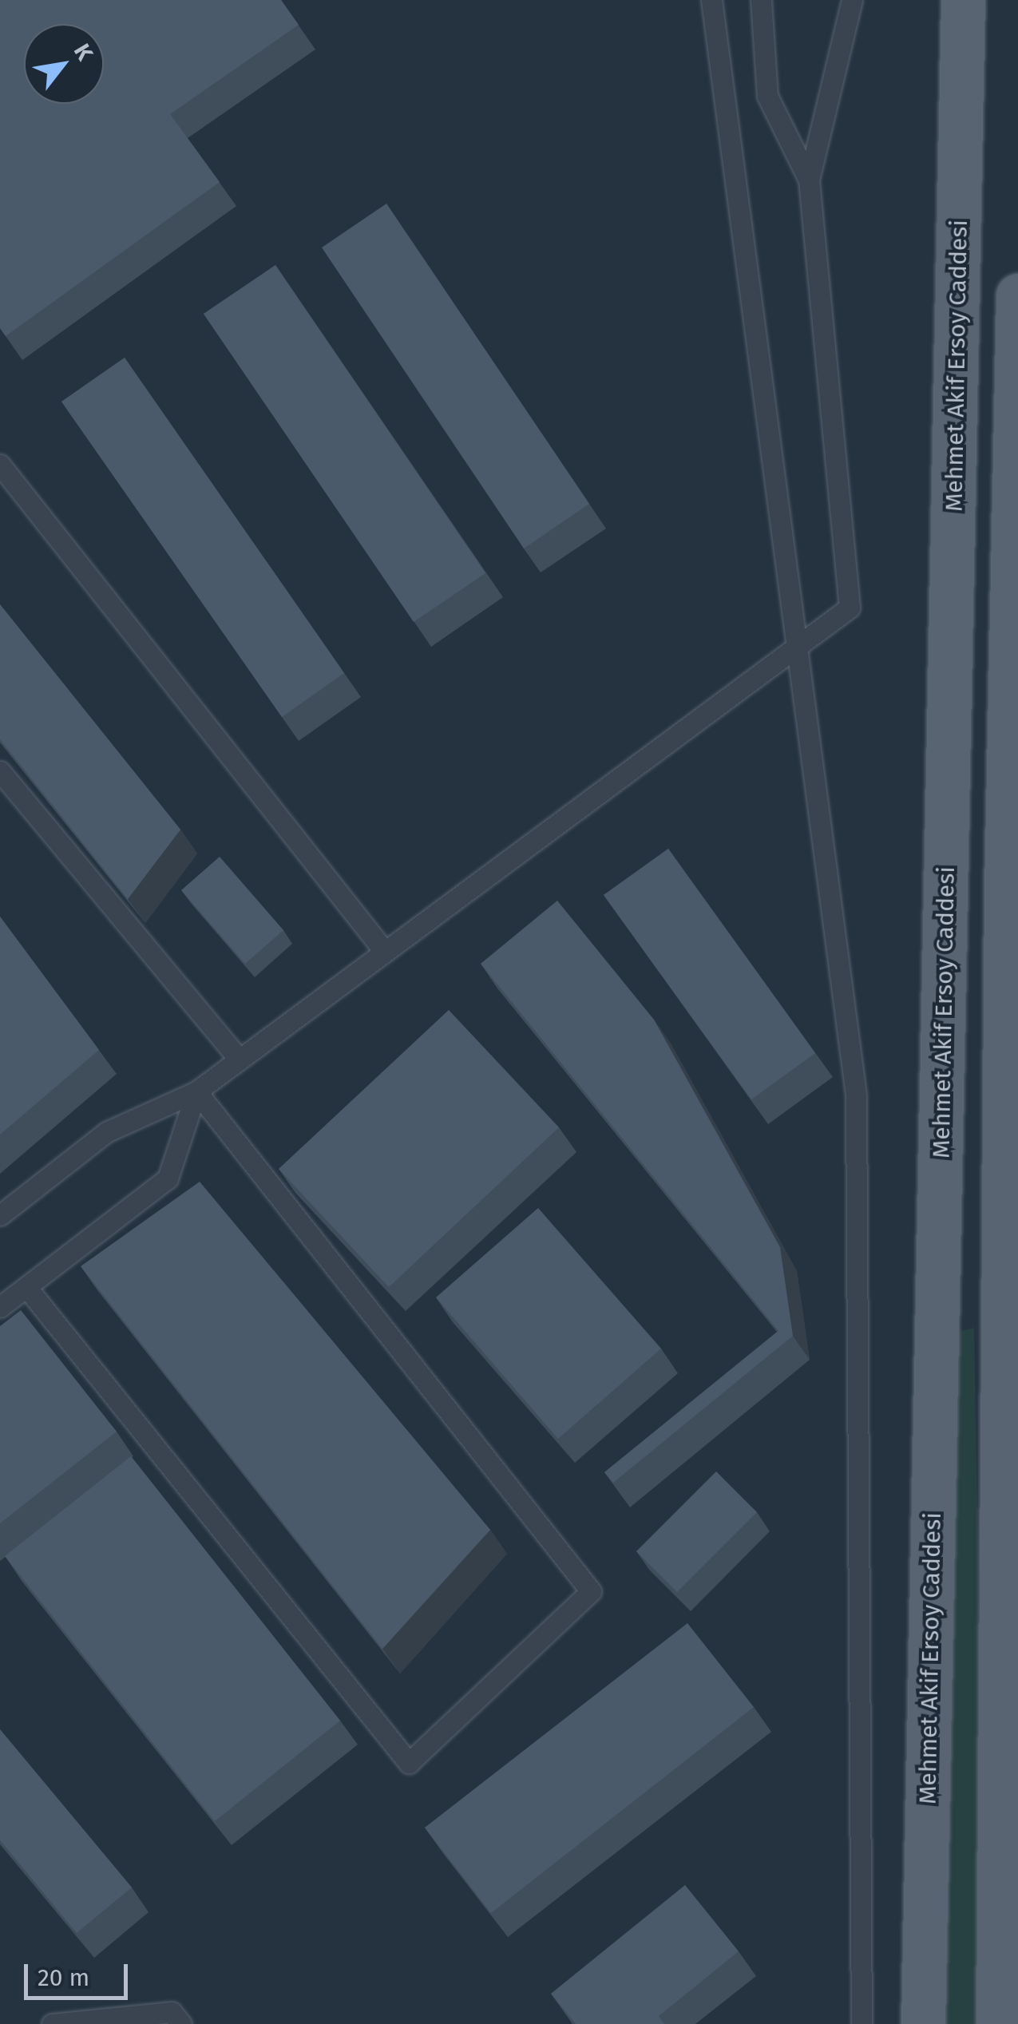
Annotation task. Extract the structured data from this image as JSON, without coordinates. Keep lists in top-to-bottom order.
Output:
{
  "streets": {
    "main road": ["Mehmet Akif Ersoy Caddesi"]
  },
  "scale_bar": "20 m",
  "north": "top right"
}
